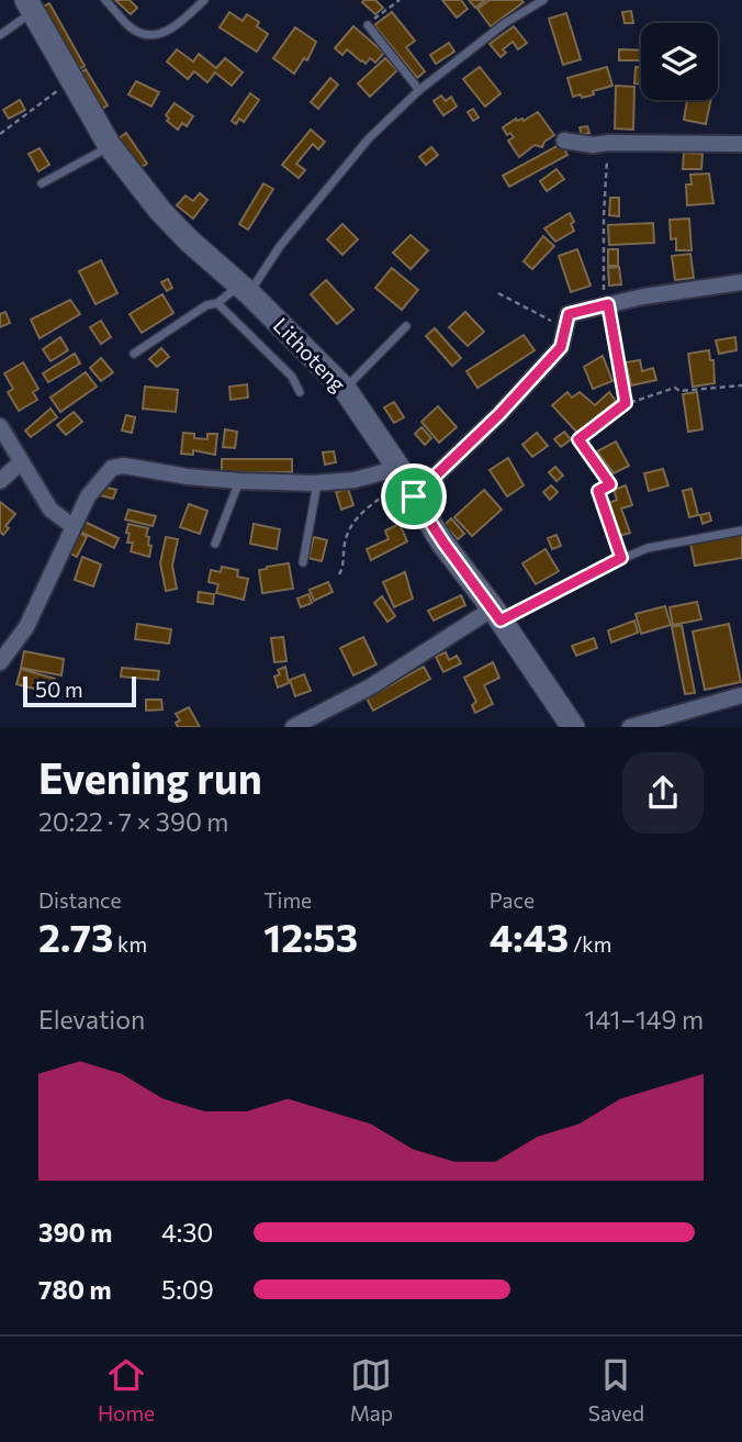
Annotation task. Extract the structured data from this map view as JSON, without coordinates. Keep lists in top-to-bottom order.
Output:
{
  "streets": {
    "main road": ["Lithoteng"]
  },
  "scale_bar": "50 m",
  "page": {
    "scale": "50 m",
    "heading": ["Evening run", "20:22 · 7 × 390 m"],
    "stats": [
      ["Distance", "2.73 km"],
      ["Time", "12:53"],
      ["Pace", "4:43 /km"]
    ],
    "chart": ["Elevation", "141–149 m"],
    "list": [
      {
        "name": "390 m",
        "note": "4:30"
      },
      {
        "name": "780 m",
        "note": "5:09"
      }
    ],
    "tabs": ["Home", "Map", "Saved"]
  }
}
